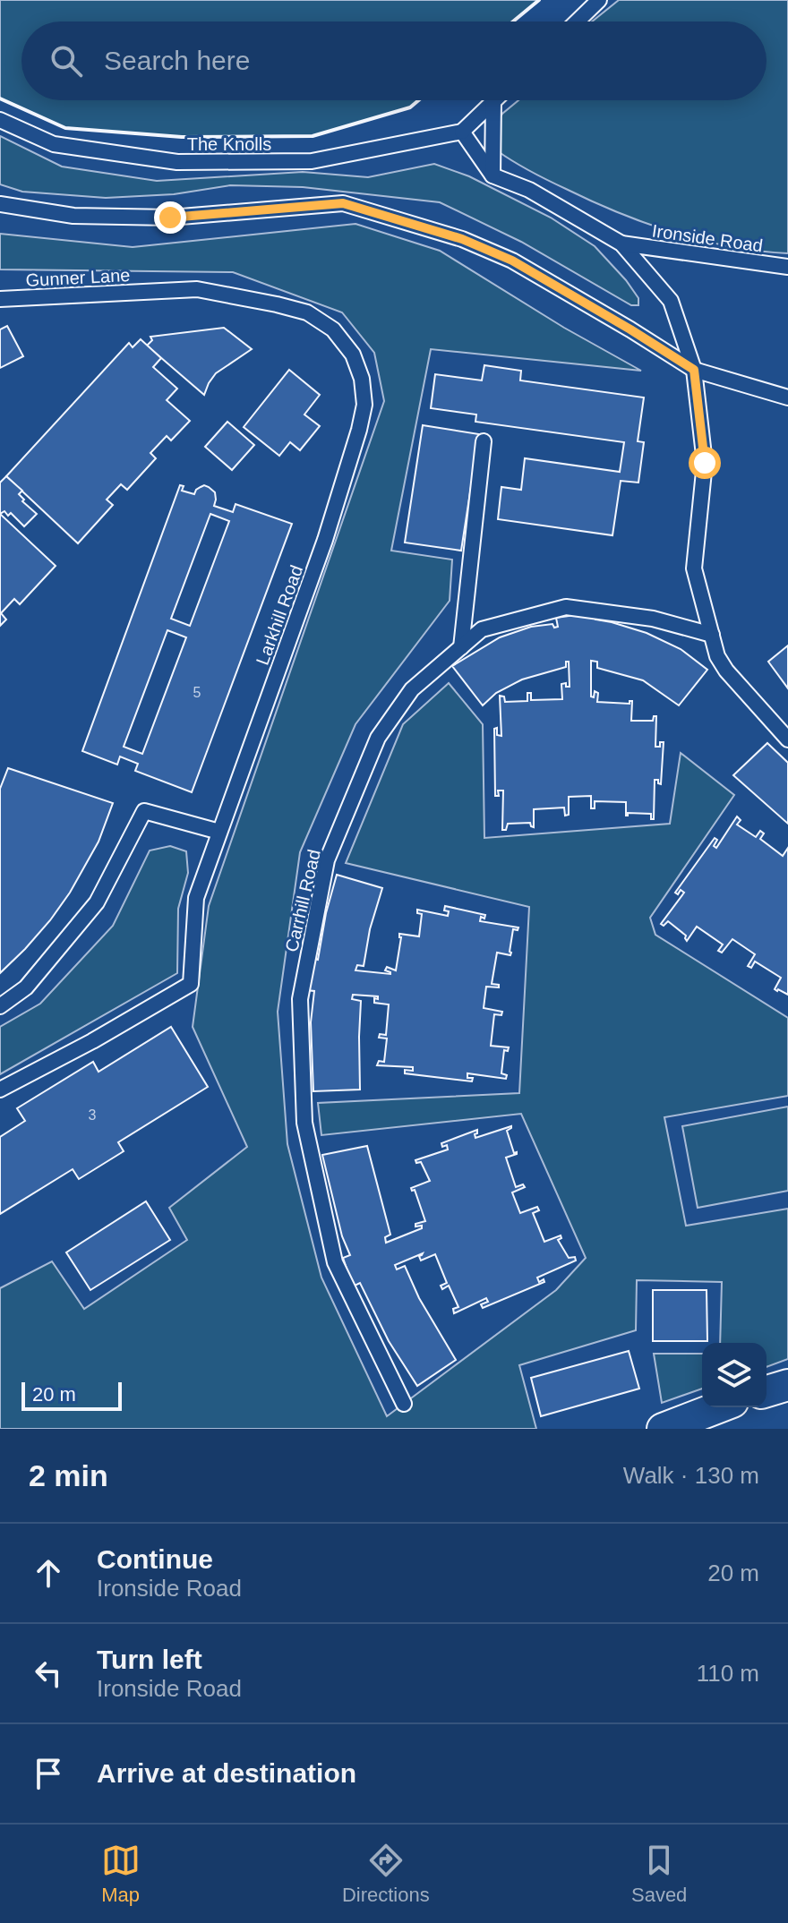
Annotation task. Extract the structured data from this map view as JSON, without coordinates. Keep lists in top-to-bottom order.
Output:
{
  "streets": {
    "lane": [
      "The Knolls",
      "Ironside Road",
      "Gunner Lane",
      "Larkhill Road",
      "Carrhill Road"
    ]
  },
  "crossings": [
    ["Ironside Road", "Carrhill Road"],
    ["Gunner Lane", "Larkhill Road"]
  ],
  "house_numbers": ["5", "3"],
  "scale_bar": "20 m",
  "page": {
    "search": "Search here",
    "scale": "20 m",
    "heading": ["2 min", "Walk · 130 m"],
    "list": [
      ["Continue", "Ironside Road", "20 m"],
      ["Turn left", "Ironside Road", "110 m"],
      "Arrive at destination"
    ],
    "nav": ["Map", "Directions", "Saved"]
  }
}
